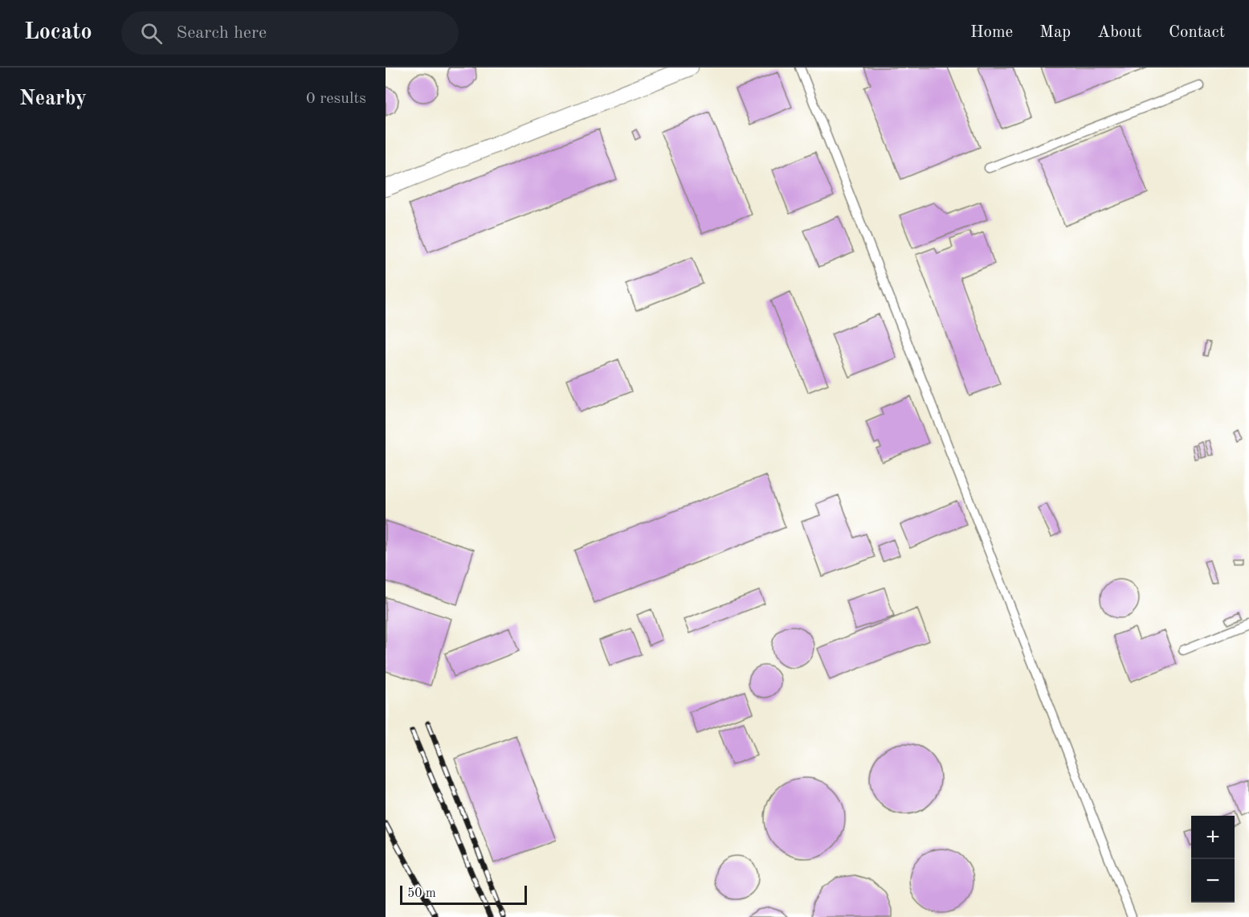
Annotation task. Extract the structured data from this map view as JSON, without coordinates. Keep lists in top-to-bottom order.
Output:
{
  "scale_bar": "50 m",
  "page": {
    "header": "Locato",
    "search": "Search here",
    "nav": [
      "Home",
      "Map",
      "About",
      "Contact"
    ],
    "heading": ["Nearby", "0 results"],
    "map_buttons": ["+", "−"],
    "scale": "50 m"
  }
}
